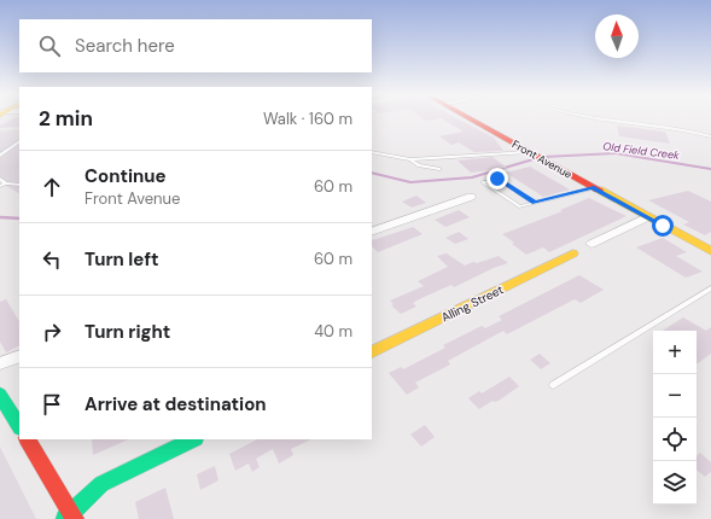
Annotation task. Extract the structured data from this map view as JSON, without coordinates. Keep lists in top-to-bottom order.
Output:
{
  "streets": {
    "street": ["Front Avenue", "Alling Street"]
  },
  "water": ["Old Field Creek"],
  "north": "top",
  "page": {
    "search": "Search here",
    "heading": ["2 min", "Walk · 160 m"],
    "list": [
      ["Continue", "Front Avenue", "60 m"],
      ["Turn left", "60 m"],
      ["Turn right", "40 m"],
      "Arrive at destination"
    ],
    "map_buttons": ["+", "−"]
  }
}
